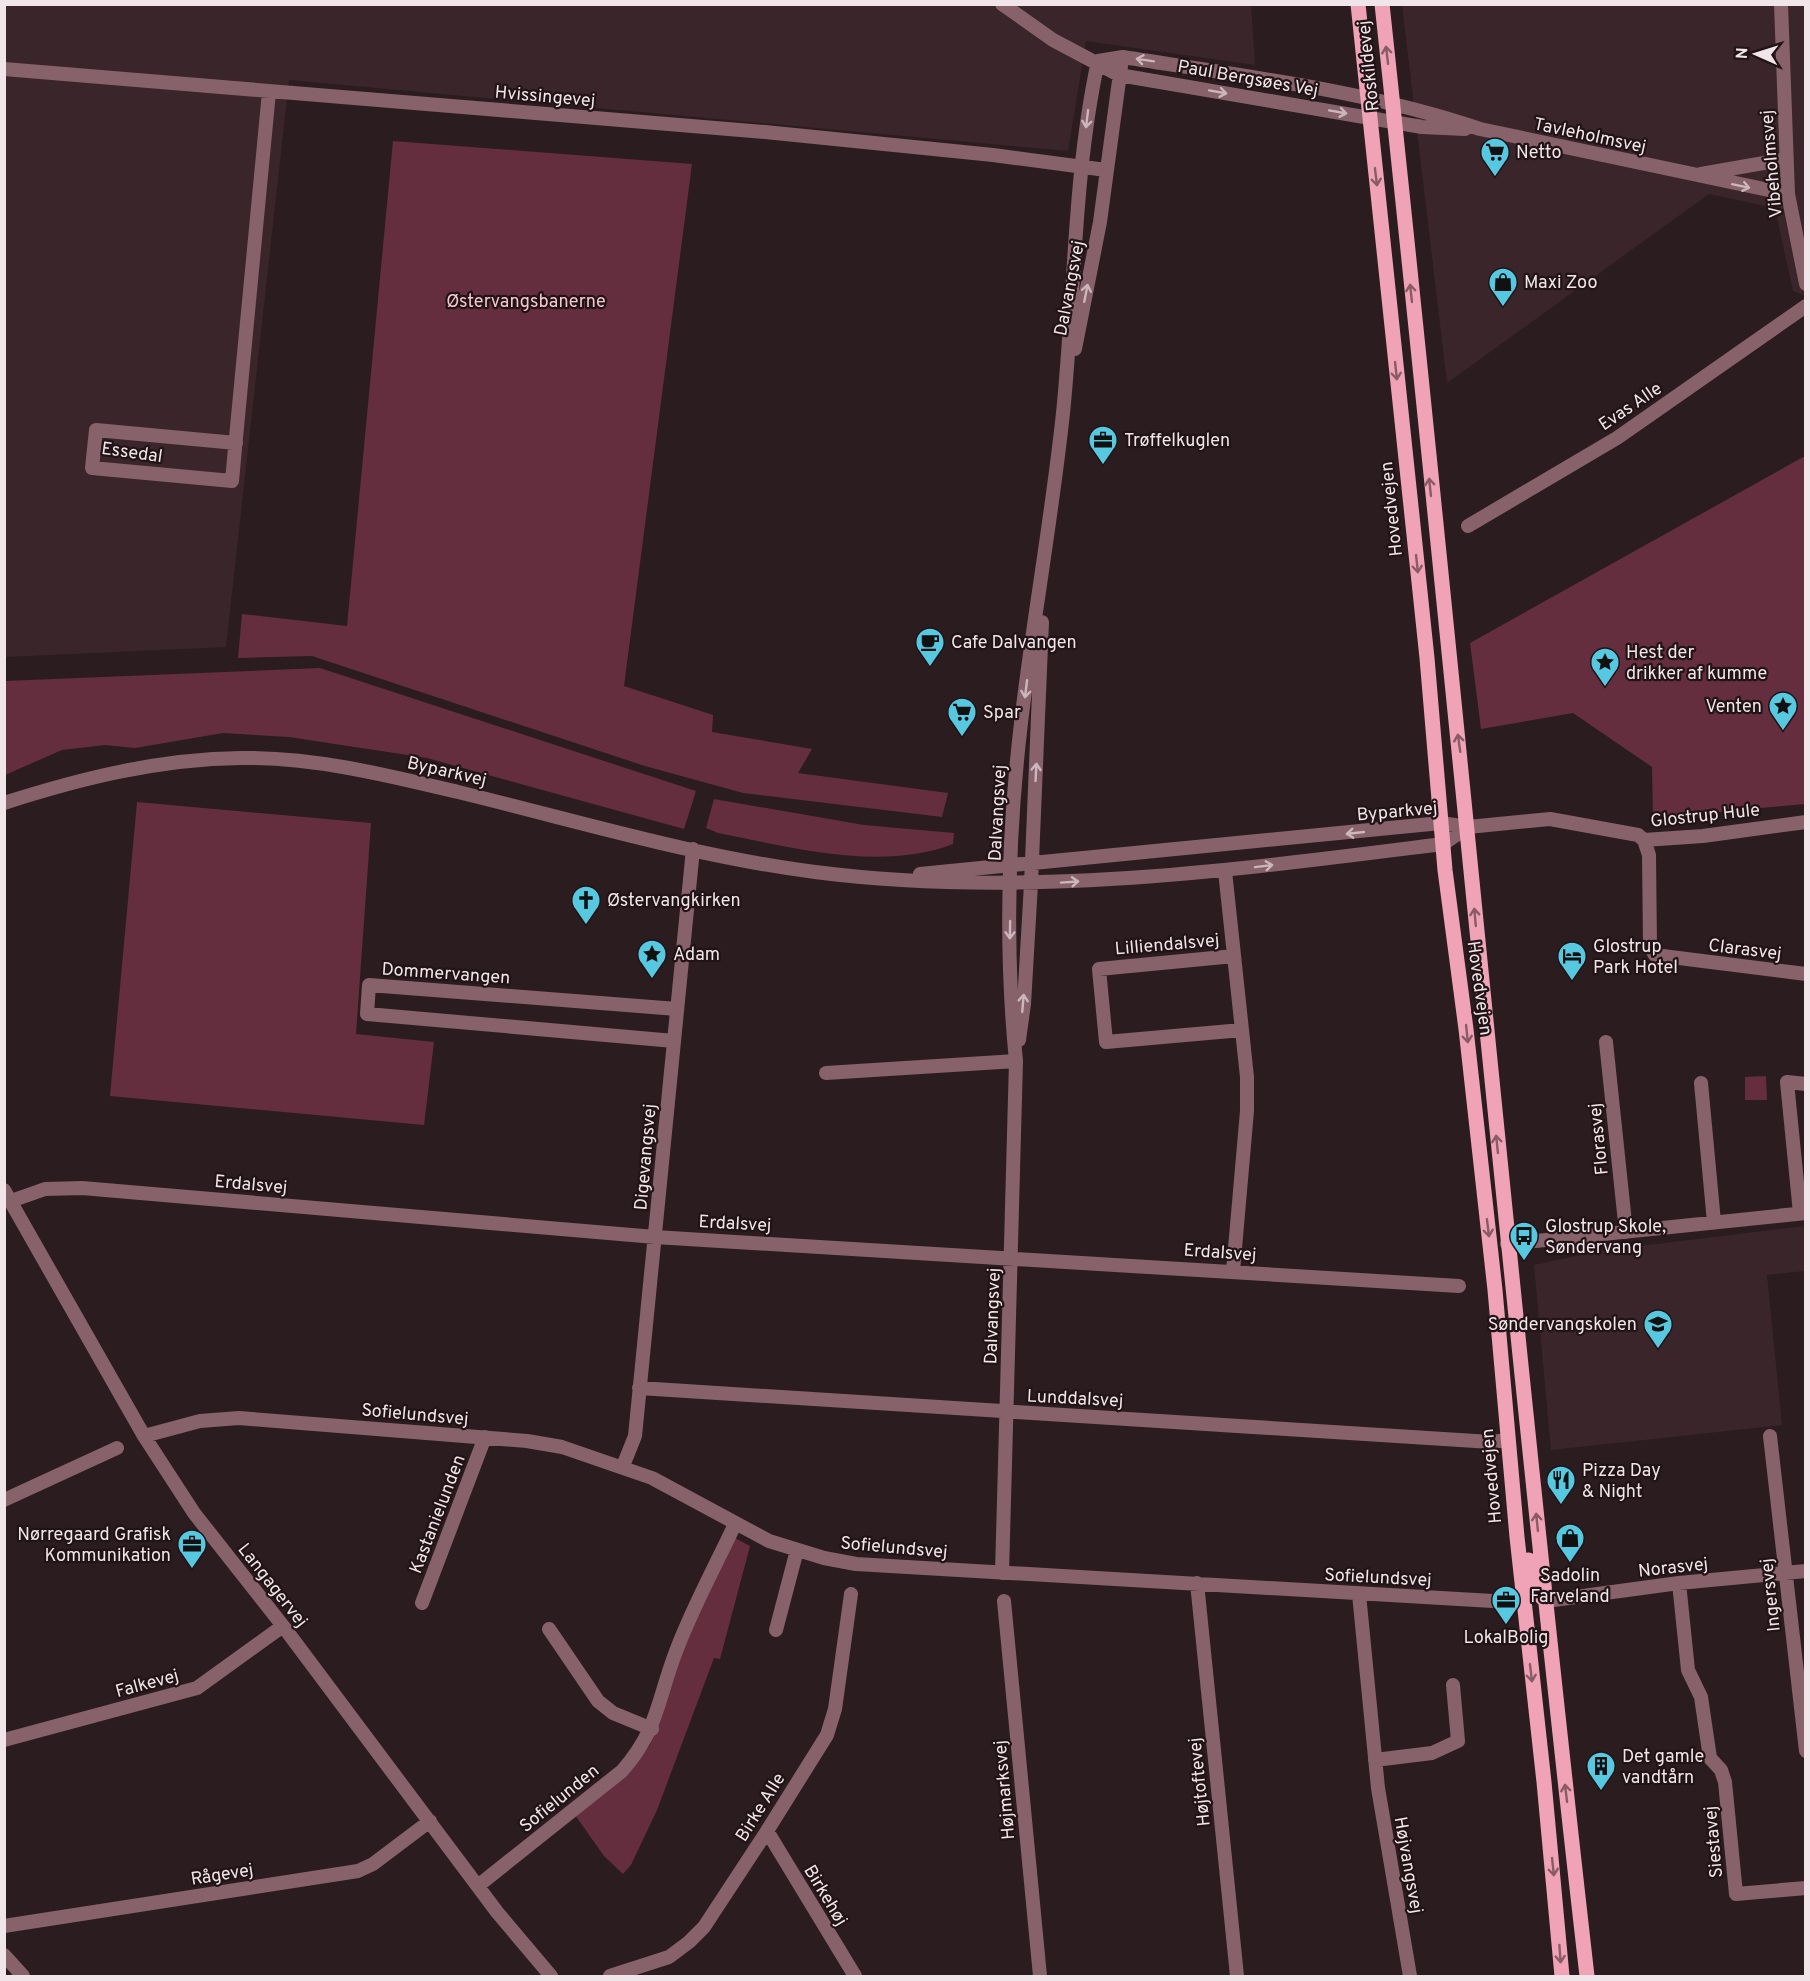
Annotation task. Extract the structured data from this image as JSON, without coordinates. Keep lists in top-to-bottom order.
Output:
{
  "streets": {
    "main road": ["Roskildevej", "Hovedvejen"],
    "street": [
      "Paul Bergsøes Vej",
      "Hvissingevej",
      "Tavleholmsvej",
      "Vibeholmsvej",
      "Dalvangsvej",
      "Evas Alle",
      "Essedal",
      "Byparkvej",
      "Glostrup Hule",
      "Lilliendalsvej",
      "Clarasvej",
      "Dommervangen",
      "Florasvej",
      "Digevangsvej",
      "Erdalsvej",
      "Lunddalsvej",
      "Sofielundsvej",
      "Kastanielunden",
      "Norasvej",
      "Langagervej",
      "Ingersvej",
      "Falkevej",
      "Højtoftevej",
      "Højmarksvej",
      "Sofielunden",
      "Birke Alle",
      "Siestavej",
      "Højvangsvej",
      "Rågevej",
      "Birkehøj"
    ]
  },
  "crossings": [
    ["Roskildevej", "Paul Bergsøes Vej"],
    ["Roskildevej", "Tavleholmsvej"],
    ["Roskildevej", "Hovedvejen"],
    ["Paul Bergsøes Vej", "Tavleholmsvej"],
    ["Paul Bergsøes Vej", "Dalvangsvej"],
    ["Paul Bergsøes Vej", "Hovedvejen"],
    ["Hvissingevej", "Dalvangsvej"],
    ["Hvissingevej", "Essedal"],
    ["Tavleholmsvej", "Vibeholmsvej"],
    ["Tavleholmsvej", "Hovedvejen"],
    ["Dalvangsvej", "Byparkvej"],
    ["Dalvangsvej", "Erdalsvej"],
    ["Dalvangsvej", "Lunddalsvej"],
    ["Dalvangsvej", "Sofielundsvej"],
    ["Hovedvejen", "Byparkvej"],
    ["Hovedvejen", "Glostrup Hule"],
    ["Hovedvejen", "Lunddalsvej"],
    ["Hovedvejen", "Sofielundsvej"],
    ["Hovedvejen", "Norasvej"],
    ["Byparkvej", "Glostrup Hule"],
    ["Byparkvej", "Lilliendalsvej"],
    ["Byparkvej", "Digevangsvej"],
    ["Glostrup Hule", "Clarasvej"],
    ["Lilliendalsvej", "Erdalsvej"],
    ["Dommervangen", "Digevangsvej"],
    ["Digevangsvej", "Erdalsvej"],
    ["Digevangsvej", "Lunddalsvej"],
    ["Digevangsvej", "Sofielundsvej"],
    ["Erdalsvej", "Langagervej"],
    ["Sofielundsvej", "Kastanielunden"],
    ["Sofielundsvej", "Langagervej"],
    ["Sofielundsvej", "Højtoftevej"],
    ["Sofielundsvej", "Sofielunden"],
    ["Sofielundsvej", "Højvangsvej"],
    ["Norasvej", "Ingersvej"],
    ["Norasvej", "Siestavej"],
    ["Langagervej", "Falkevej"],
    ["Langagervej", "Sofielunden"],
    ["Langagervej", "Rågevej"],
    ["Birke Alle", "Birkehøj"]
  ],
  "one_way": ["Roskildevej"],
  "parks": ["Østervangsbanerne"],
  "places": {
    "supermarket": ["Netto", "Spar"],
    "shop": ["Maxi Zoo", "Sadolin Farveland"],
    "office": ["Trøffelkuglen", "Nørregaard Grafisk Kommunikation", "LokalBolig"],
    "cafe": ["Cafe Dalvangen"],
    "place": ["Hest der drikker af kumme", "Venten", "Adam"],
    "church": ["Østervangkirken"],
    "hotel": ["Glostrup Park Hotel"],
    "bus stop": ["Glostrup Skole, Søndervang"],
    "school or university": ["Søndervangskolen"],
    "restaurant": ["Pizza Day & Night"],
    "building": ["Det gamle vandtårn"]
  },
  "north": "left"
}
